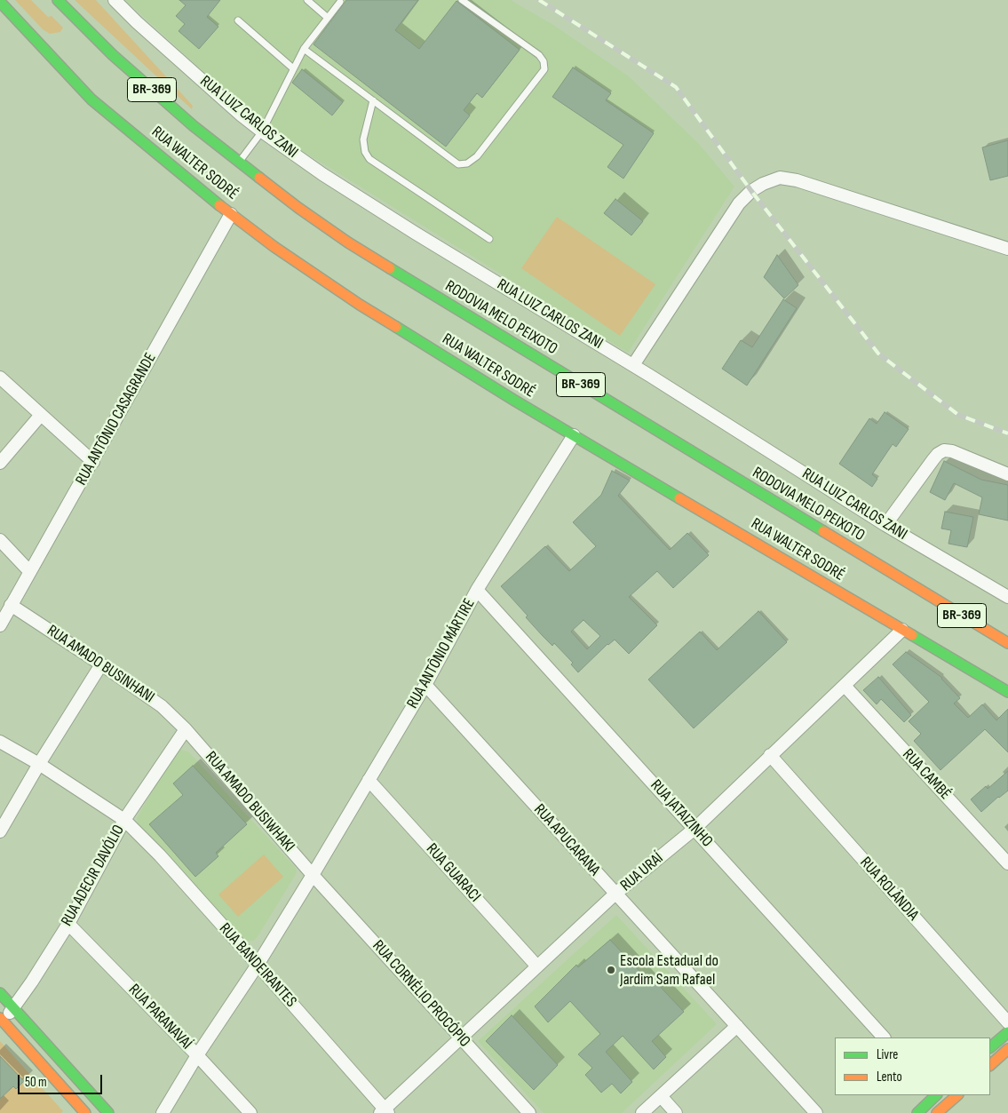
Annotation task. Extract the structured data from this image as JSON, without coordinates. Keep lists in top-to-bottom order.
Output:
{
  "streets": {
    "street": [
      "BR-369",
      "RUA LUIZ CARLOS ZANI",
      "RUA WALTER SODRÉ",
      "RODOVIA MELO PEIXOTO",
      "RUA ANTÔNIO CASAGRANDE",
      "RUA ANTÔNIO MÁRTIRE",
      "RUA AMADO BUSINHANI",
      "RUA CAMBÉ",
      "RUA AMADO BUSIWHAKI",
      "RUA JATAIZINHO",
      "RUA APUCARANA",
      "RUA URAÍ",
      "RUA GUARACI",
      "RUA ADECIR DAVÓLIO",
      "RUA ROLÂNDIA",
      "RUA BANDEIRANTES",
      "RUA CORNÉLIO PROCÓPIO",
      "RUA PARANAVAÍ"
    ]
  },
  "crossings": [
    ["RUA WALTER SODRÉ", "RUA ANTÔNIO CASAGRANDE"],
    ["RUA WALTER SODRÉ", "RUA ANTÔNIO MÁRTIRE"],
    ["RUA WALTER SODRÉ", "RUA URAÍ"],
    ["RUA ANTÔNIO CASAGRANDE", "RUA AMADO BUSINHANI"],
    ["RUA ANTÔNIO MÁRTIRE", "RUA AMADO BUSIWHAKI"],
    ["RUA ANTÔNIO MÁRTIRE", "RUA JATAIZINHO"],
    ["RUA ANTÔNIO MÁRTIRE", "RUA APUCARANA"],
    ["RUA ANTÔNIO MÁRTIRE", "RUA GUARACI"],
    ["RUA ANTÔNIO MÁRTIRE", "RUA BANDEIRANTES"],
    ["RUA ANTÔNIO MÁRTIRE", "RUA CORNÉLIO PROCÓPIO"],
    ["RUA ANTÔNIO MÁRTIRE", "RUA PARANAVAÍ"],
    ["RUA AMADO BUSINHANI", "RUA AMADO BUSIWHAKI"],
    ["RUA AMADO BUSINHANI", "RUA ADECIR DAVÓLIO"],
    ["RUA CAMBÉ", "RUA URAÍ"],
    ["RUA AMADO BUSIWHAKI", "RUA ADECIR DAVÓLIO"],
    ["RUA AMADO BUSIWHAKI", "RUA CORNÉLIO PROCÓPIO"],
    ["RUA JATAIZINHO", "RUA URAÍ"],
    ["RUA APUCARANA", "RUA URAÍ"],
    ["RUA URAÍ", "RUA GUARACI"],
    ["RUA URAÍ", "RUA ROLÂNDIA"],
    ["RUA URAÍ", "RUA BANDEIRANTES"],
    ["RUA URAÍ", "RUA CORNÉLIO PROCÓPIO"],
    ["RUA ADECIR DAVÓLIO", "RUA BANDEIRANTES"],
    ["RUA ADECIR DAVÓLIO", "RUA PARANAVAÍ"]
  ],
  "places": ["Escola Estadual do Jardim Sam Rafael"],
  "legend": ["Livre", "Lento"],
  "scale_bar": "50 m"
}
